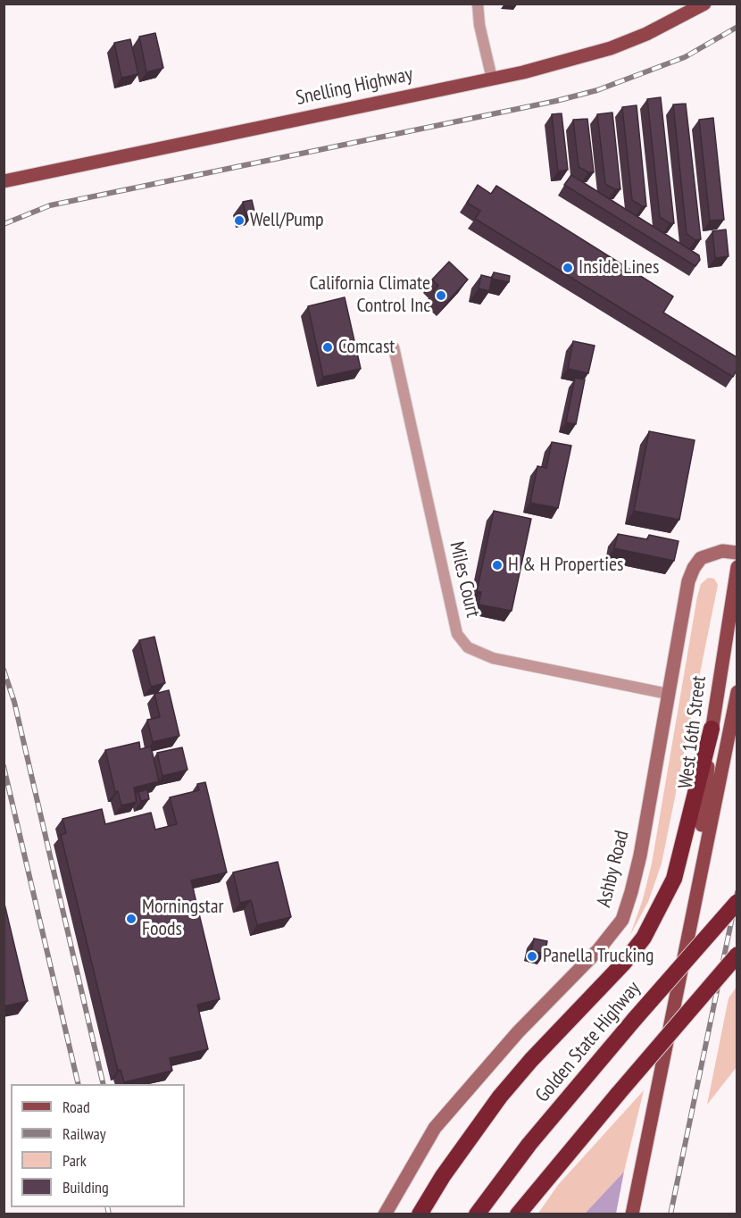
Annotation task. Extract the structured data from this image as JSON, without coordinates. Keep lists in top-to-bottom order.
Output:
{
  "streets": {
    "highway": ["Golden State Highway"],
    "main road": ["Snelling Highway", "West 16th Street", "Ashby Road"],
    "street": ["Miles Court"]
  },
  "crossings": [
    ["Miles Court", "Ashby Road"]
  ],
  "places": [
    "Well/Pump",
    "Inside Lines",
    "California Climate Control Inc",
    "Comcast",
    "H & H Properties",
    "Morningstar Foods",
    "Panella Trucking"
  ],
  "legend": [
    "Road",
    "Railway",
    "Park",
    "Building"
  ]
}
